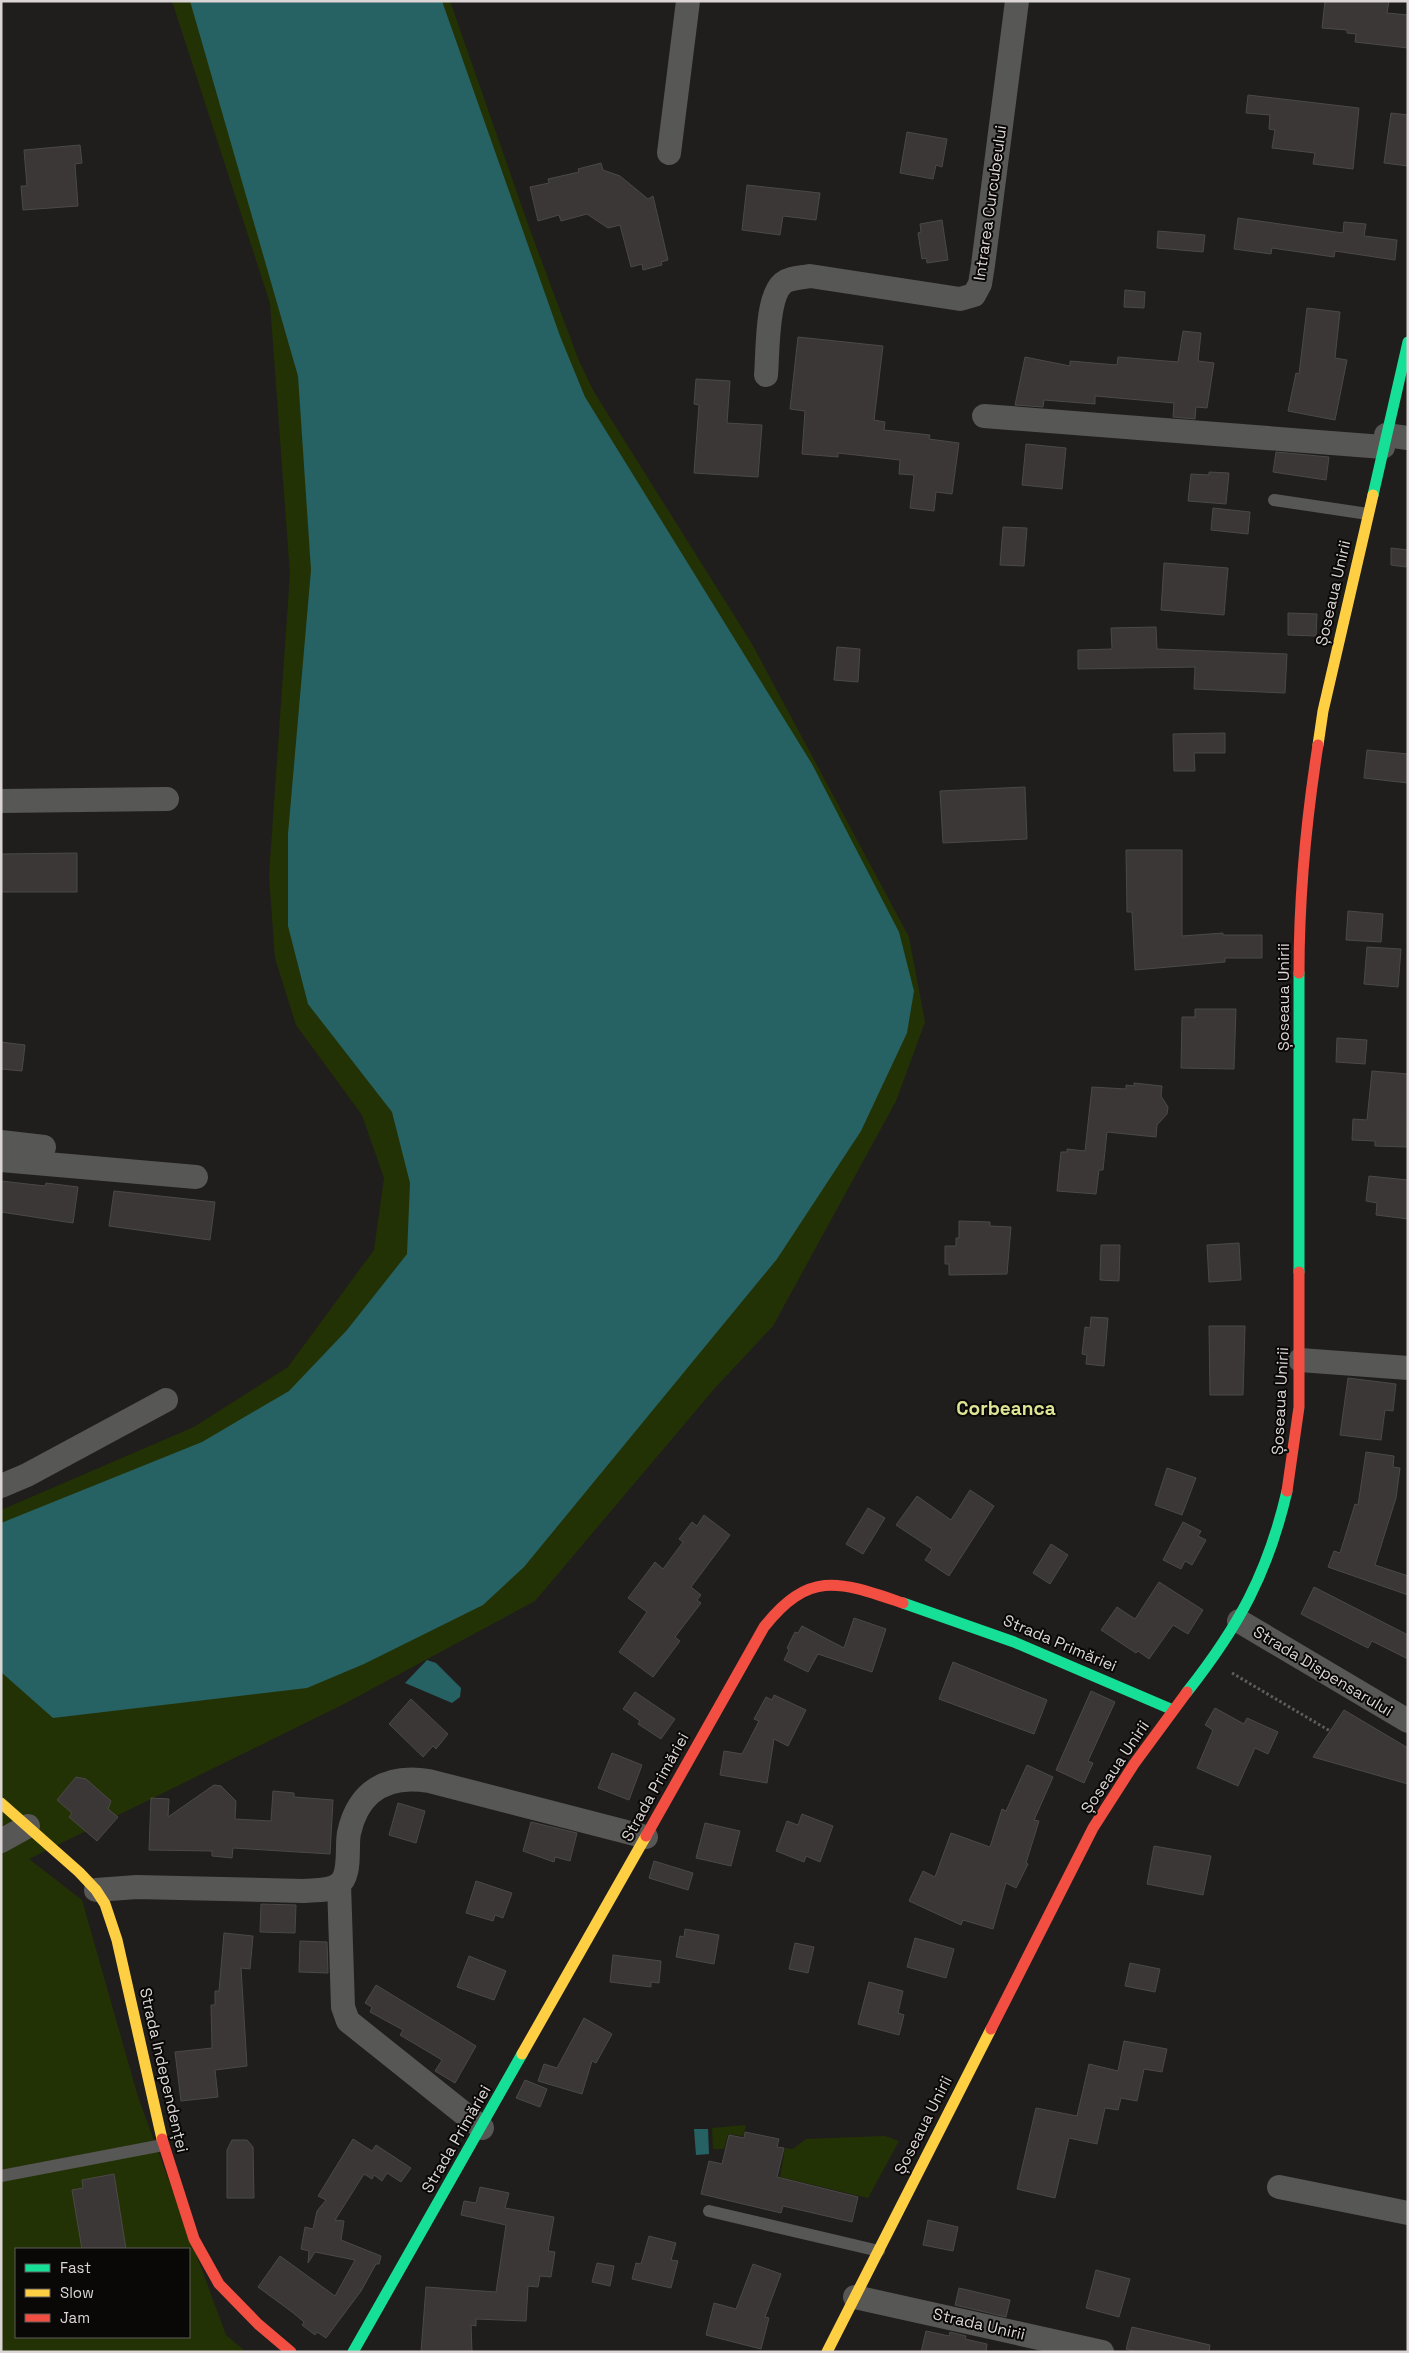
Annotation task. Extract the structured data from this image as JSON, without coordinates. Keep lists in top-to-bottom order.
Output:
{
  "streets": {
    "main road": ["Șoseaua Unirii", "Strada Primăriei", "Strada Independenței"],
    "street": ["Intrarea Curcubeului", "Strada Dispensarului", "Strada Unirii"]
  },
  "crossings": [
    ["Șoseaua Unirii", "Strada Primăriei"],
    ["Șoseaua Unirii", "Strada Dispensarului"],
    ["Șoseaua Unirii", "Strada Unirii"]
  ],
  "districts": ["Corbeanca"],
  "legend": ["Fast", "Slow", "Jam"]
}
